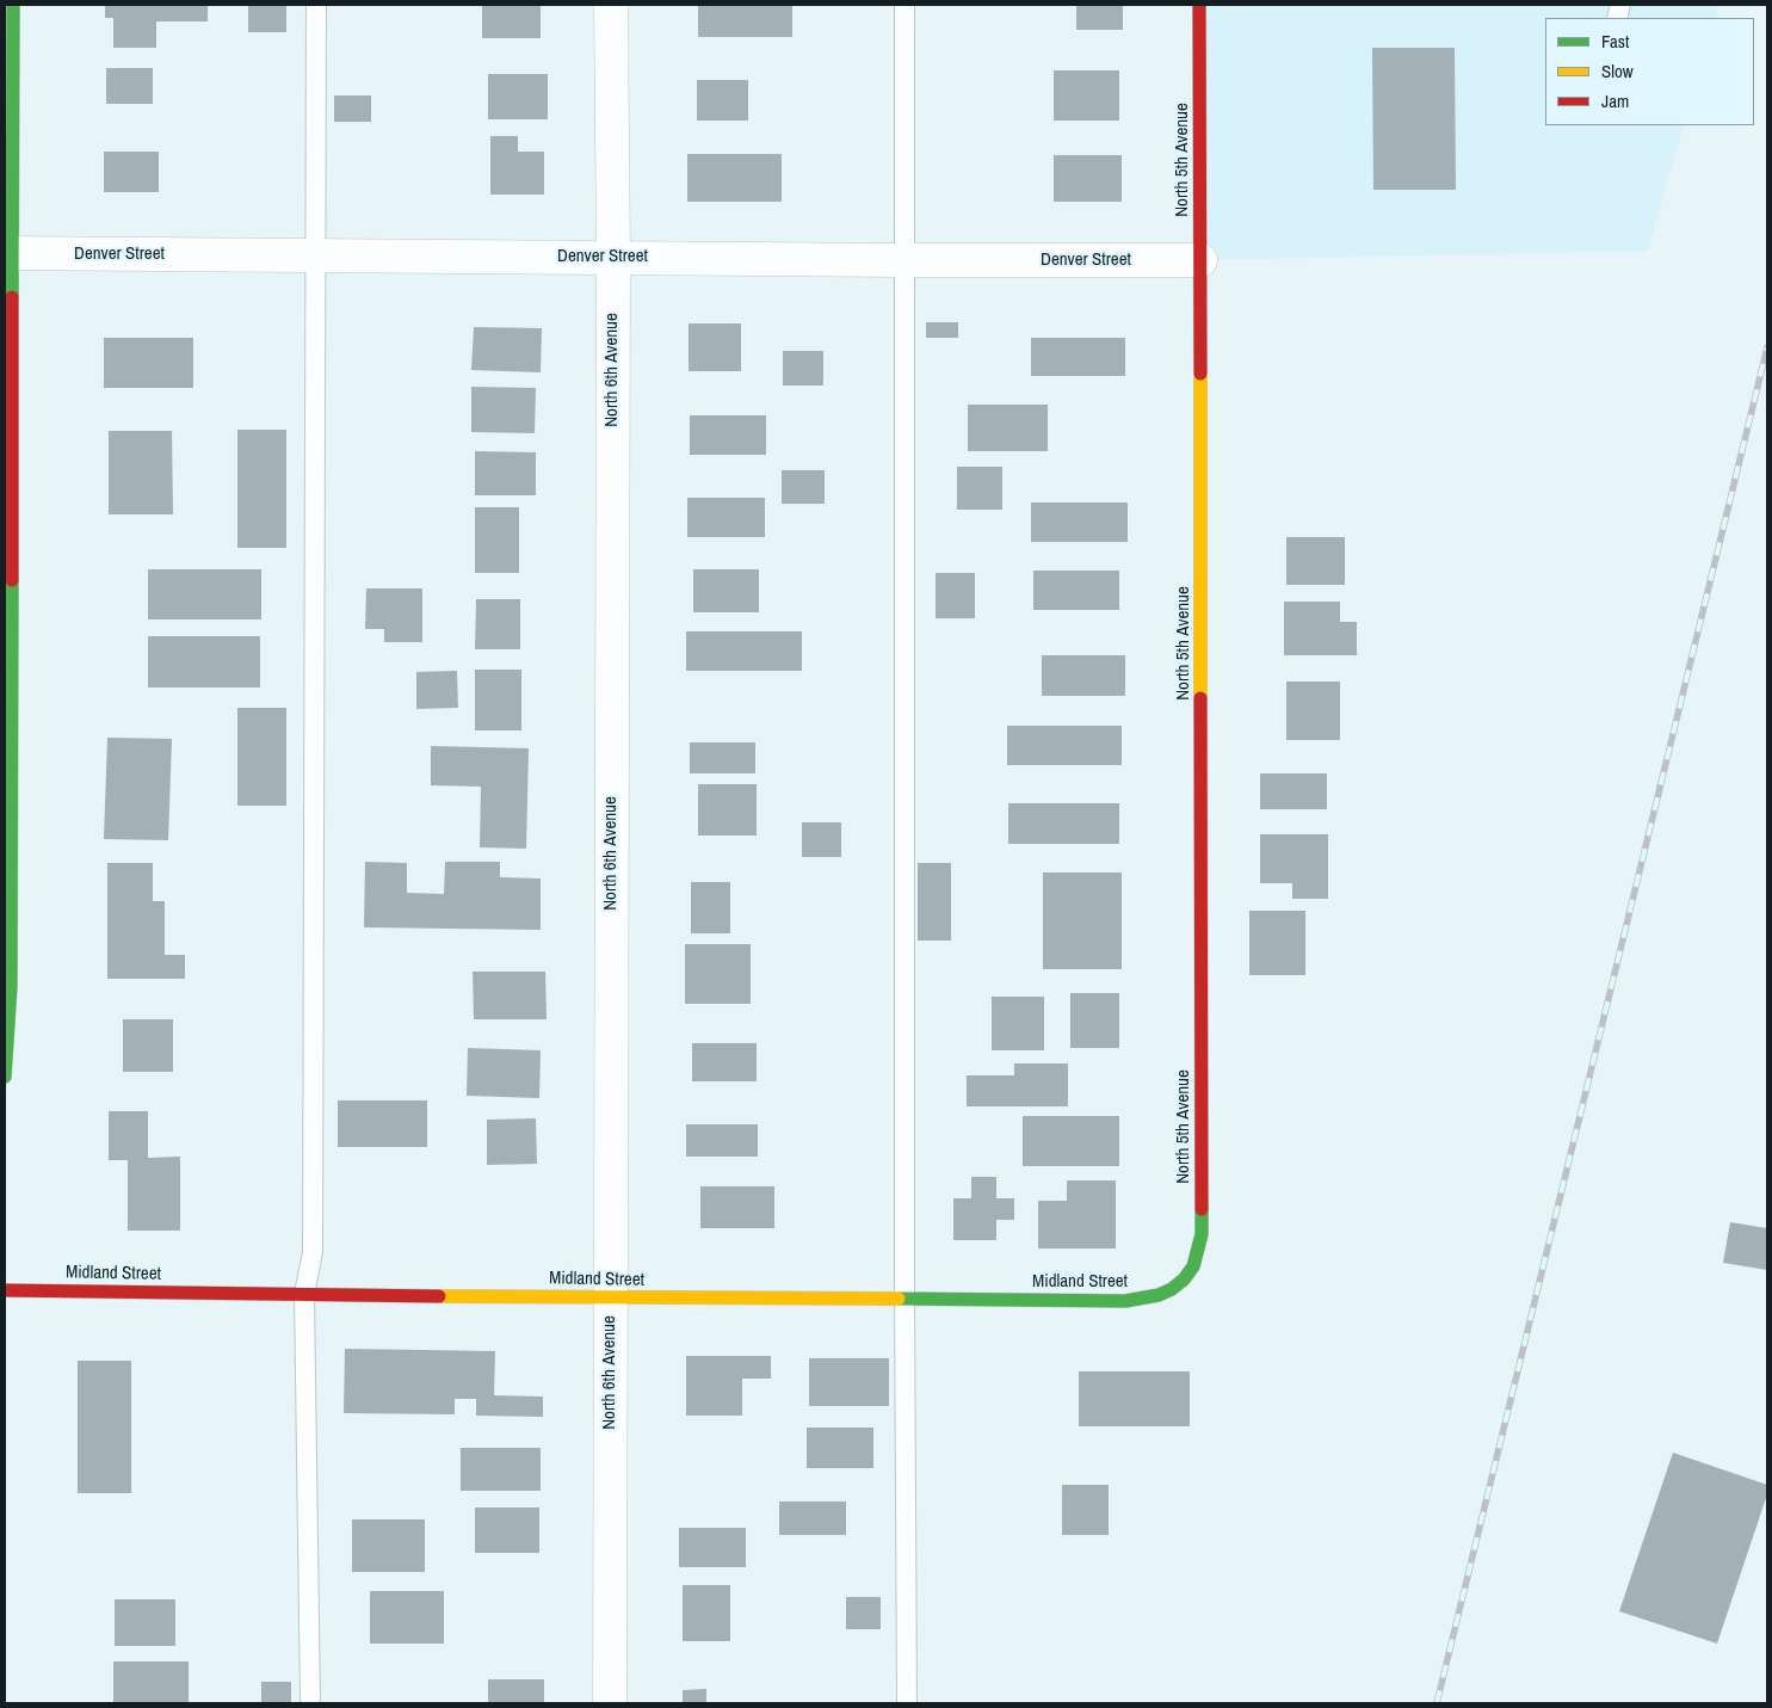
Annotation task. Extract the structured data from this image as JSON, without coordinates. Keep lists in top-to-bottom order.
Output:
{
  "streets": {
    "street": [
      "North 5th Avenue",
      "Denver Street",
      "North 6th Avenue",
      "Midland Street"
    ]
  },
  "crossings": [
    ["North 5th Avenue", "Denver Street"],
    ["North 5th Avenue", "Midland Street"],
    ["Denver Street", "North 6th Avenue"],
    ["North 6th Avenue", "Midland Street"]
  ],
  "legend": ["Fast", "Slow", "Jam"]
}
